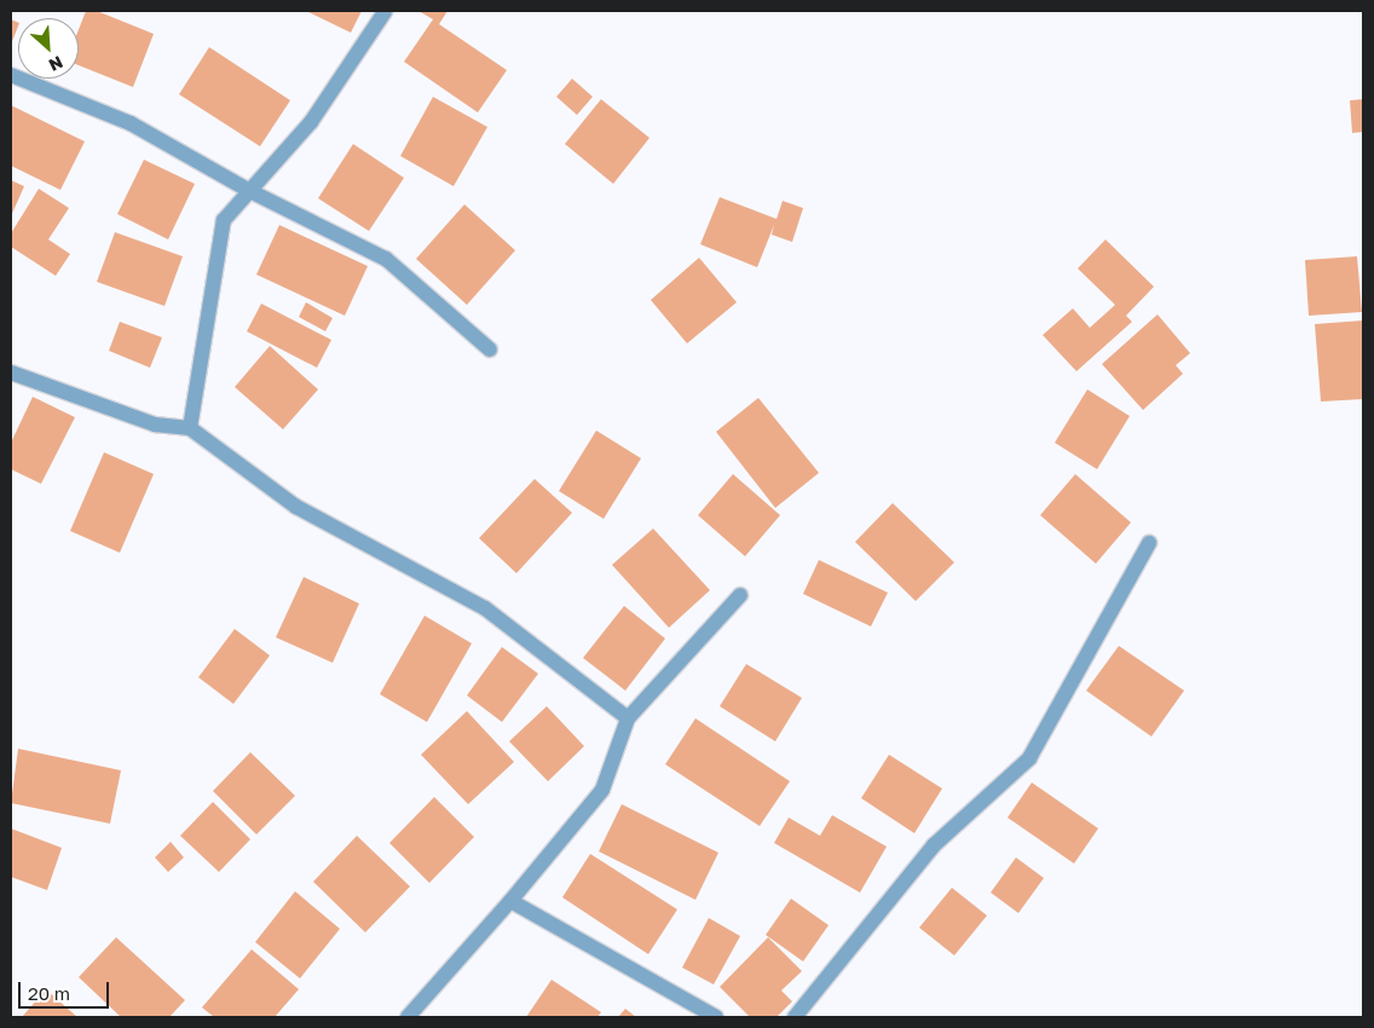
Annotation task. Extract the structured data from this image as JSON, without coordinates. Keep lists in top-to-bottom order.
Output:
{
  "scale_bar": "20 m",
  "north": "bottom right"
}
